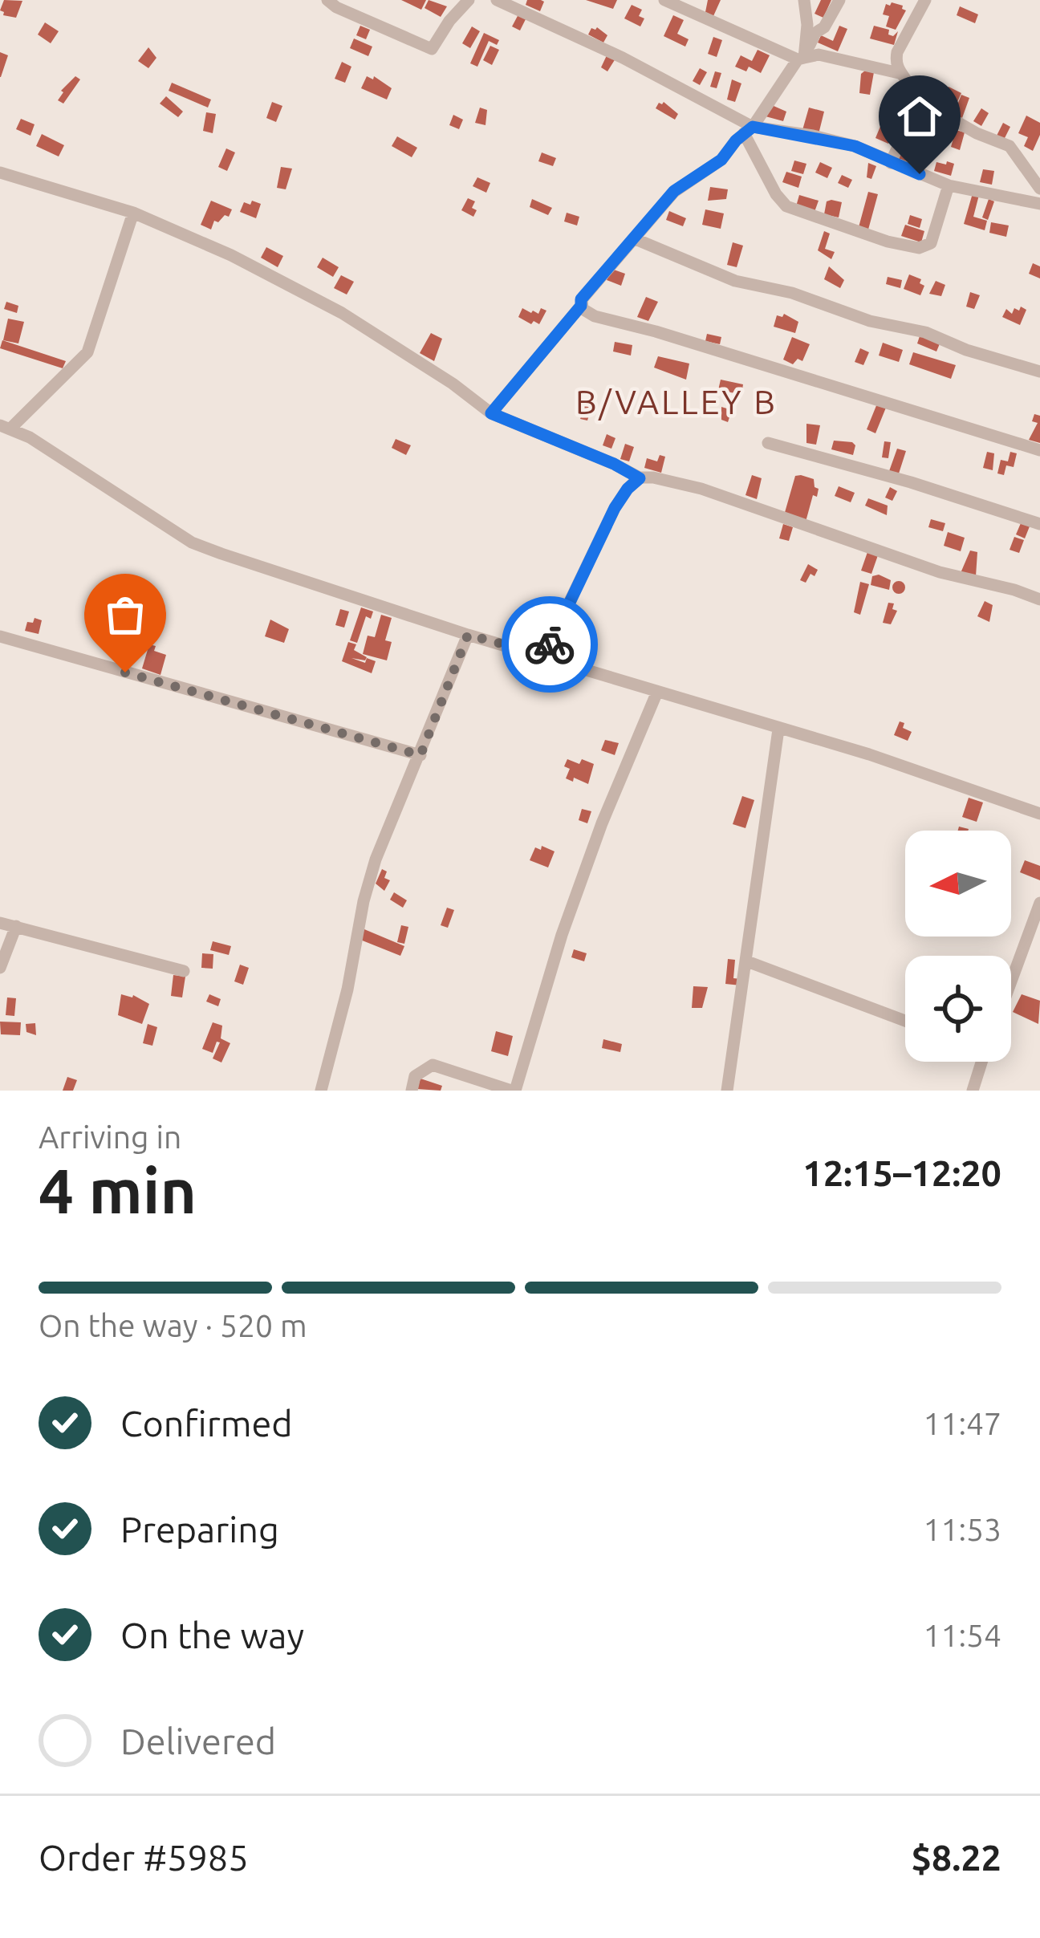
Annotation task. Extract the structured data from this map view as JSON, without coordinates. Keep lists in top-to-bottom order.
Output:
{
  "districts": ["B/VALLEY B"],
  "north": "left",
  "page": {
    "heading": ["4 min", "Arriving in", "12:15–12:20"],
    "panel": ["Order #5985", "$8.22"],
    "bar": "On the way · 520 m",
    "list": [
      ["Confirmed", "11:47"],
      ["Preparing", "11:53"],
      ["On the way", "11:54"],
      "Delivered"
    ]
  }
}
